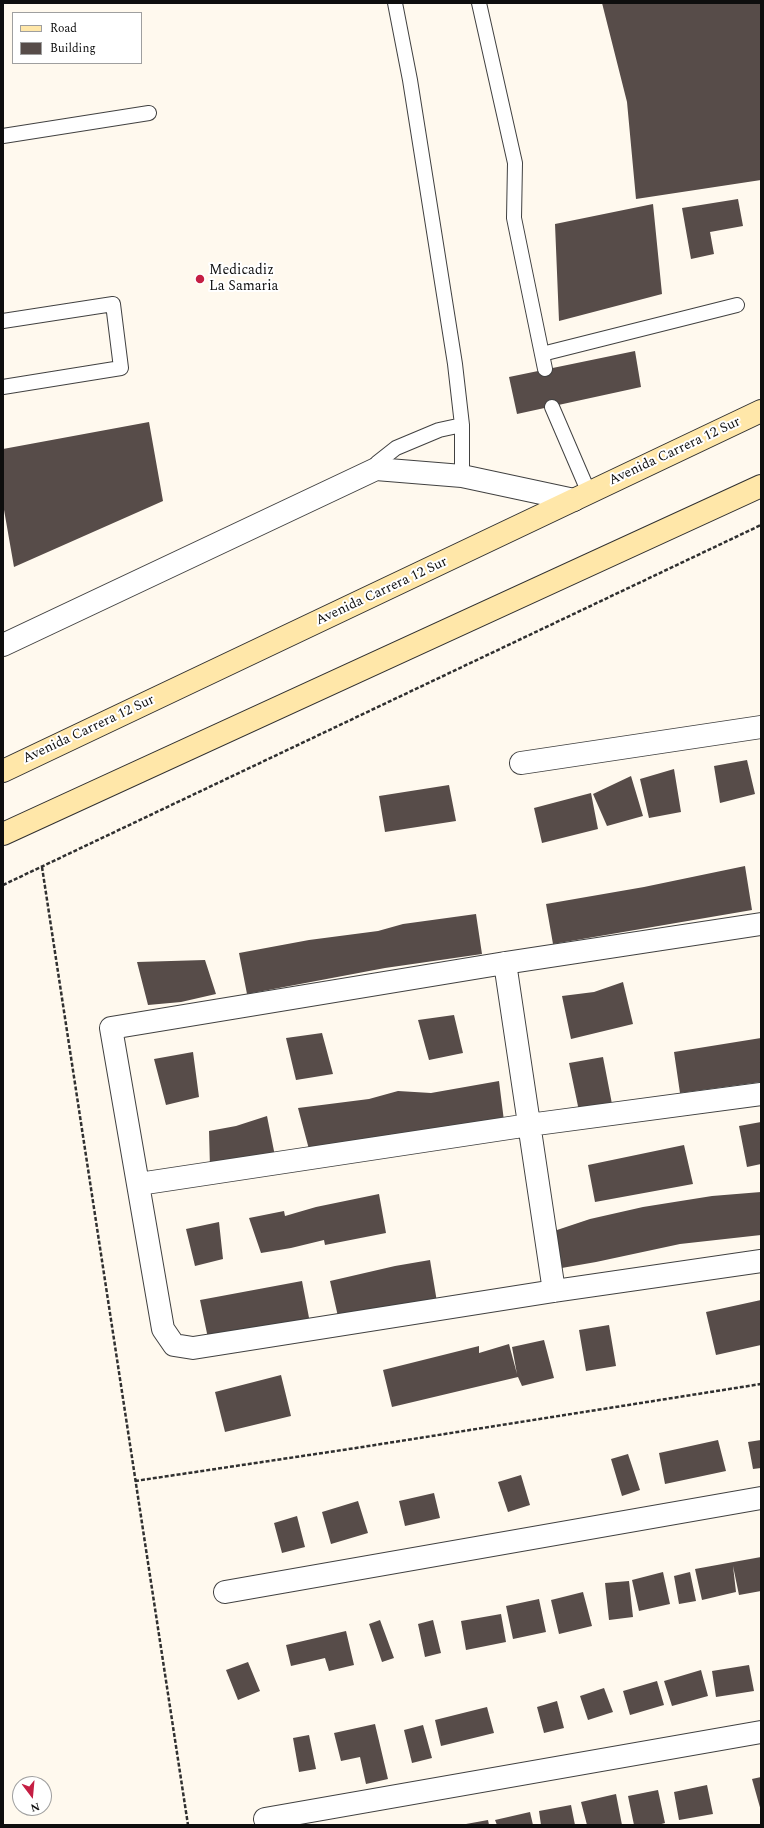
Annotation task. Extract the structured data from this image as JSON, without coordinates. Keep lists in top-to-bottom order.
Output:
{
  "streets": {
    "street": ["Avenida Carrera 12 Sur"]
  },
  "places": ["Medicadiz La Samaria"],
  "legend": ["Road", "Building"],
  "north": "bottom"
}
